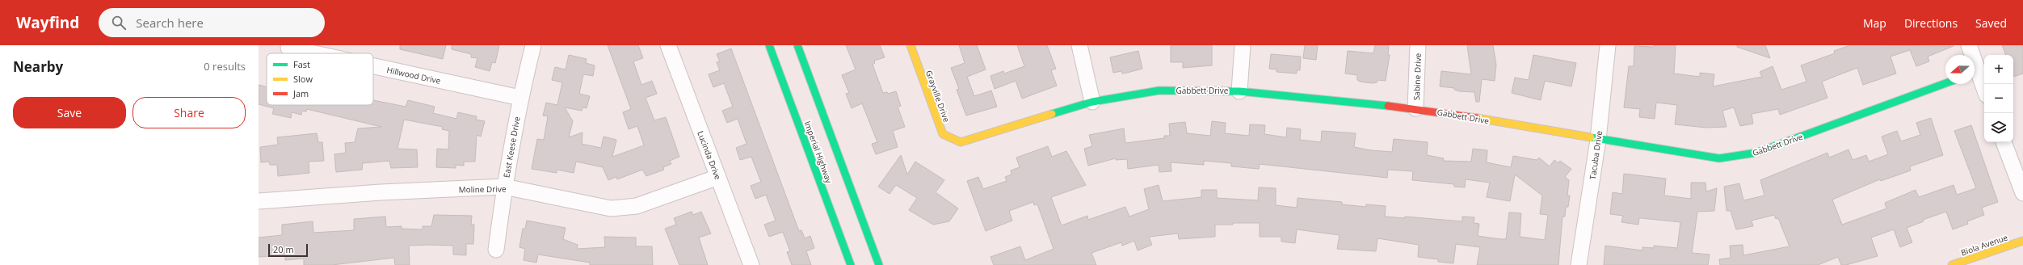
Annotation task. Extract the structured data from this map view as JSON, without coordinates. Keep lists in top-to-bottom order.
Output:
{
  "streets": {
    "street": [
      "Hillwood Drive",
      "Sabine Drive",
      "Gabbett Drive",
      "Grayville Drive",
      "East Keese Drive",
      "Imperial Highway",
      "Lucinda Drive",
      "Tacuba Drive",
      "Moline Drive",
      "Biola Avenue"
    ]
  },
  "crossings": [
    ["Hillwood Drive", "East Keese Drive"],
    ["Sabine Drive", "Gabbett Drive"],
    ["Gabbett Drive", "Grayville Drive"],
    ["Gabbett Drive", "Tacuba Drive"],
    ["East Keese Drive", "Moline Drive"],
    ["Lucinda Drive", "Moline Drive"]
  ],
  "legend": ["Fast", "Slow", "Jam"],
  "scale_bar": "20 m",
  "north": "left",
  "page": {
    "header": "Wayfind",
    "search": "Search here",
    "nav": ["Map", "Directions", "Saved"],
    "heading": ["Nearby", "0 results"],
    "map_buttons": ["+", "−"],
    "buttons": ["Save", "Share"],
    "scale": "20 m"
  }
}
